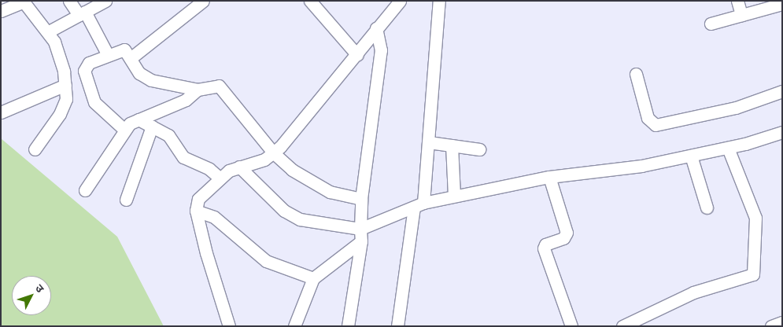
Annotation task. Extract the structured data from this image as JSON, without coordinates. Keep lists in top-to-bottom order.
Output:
{
  "north": "top right"
}
